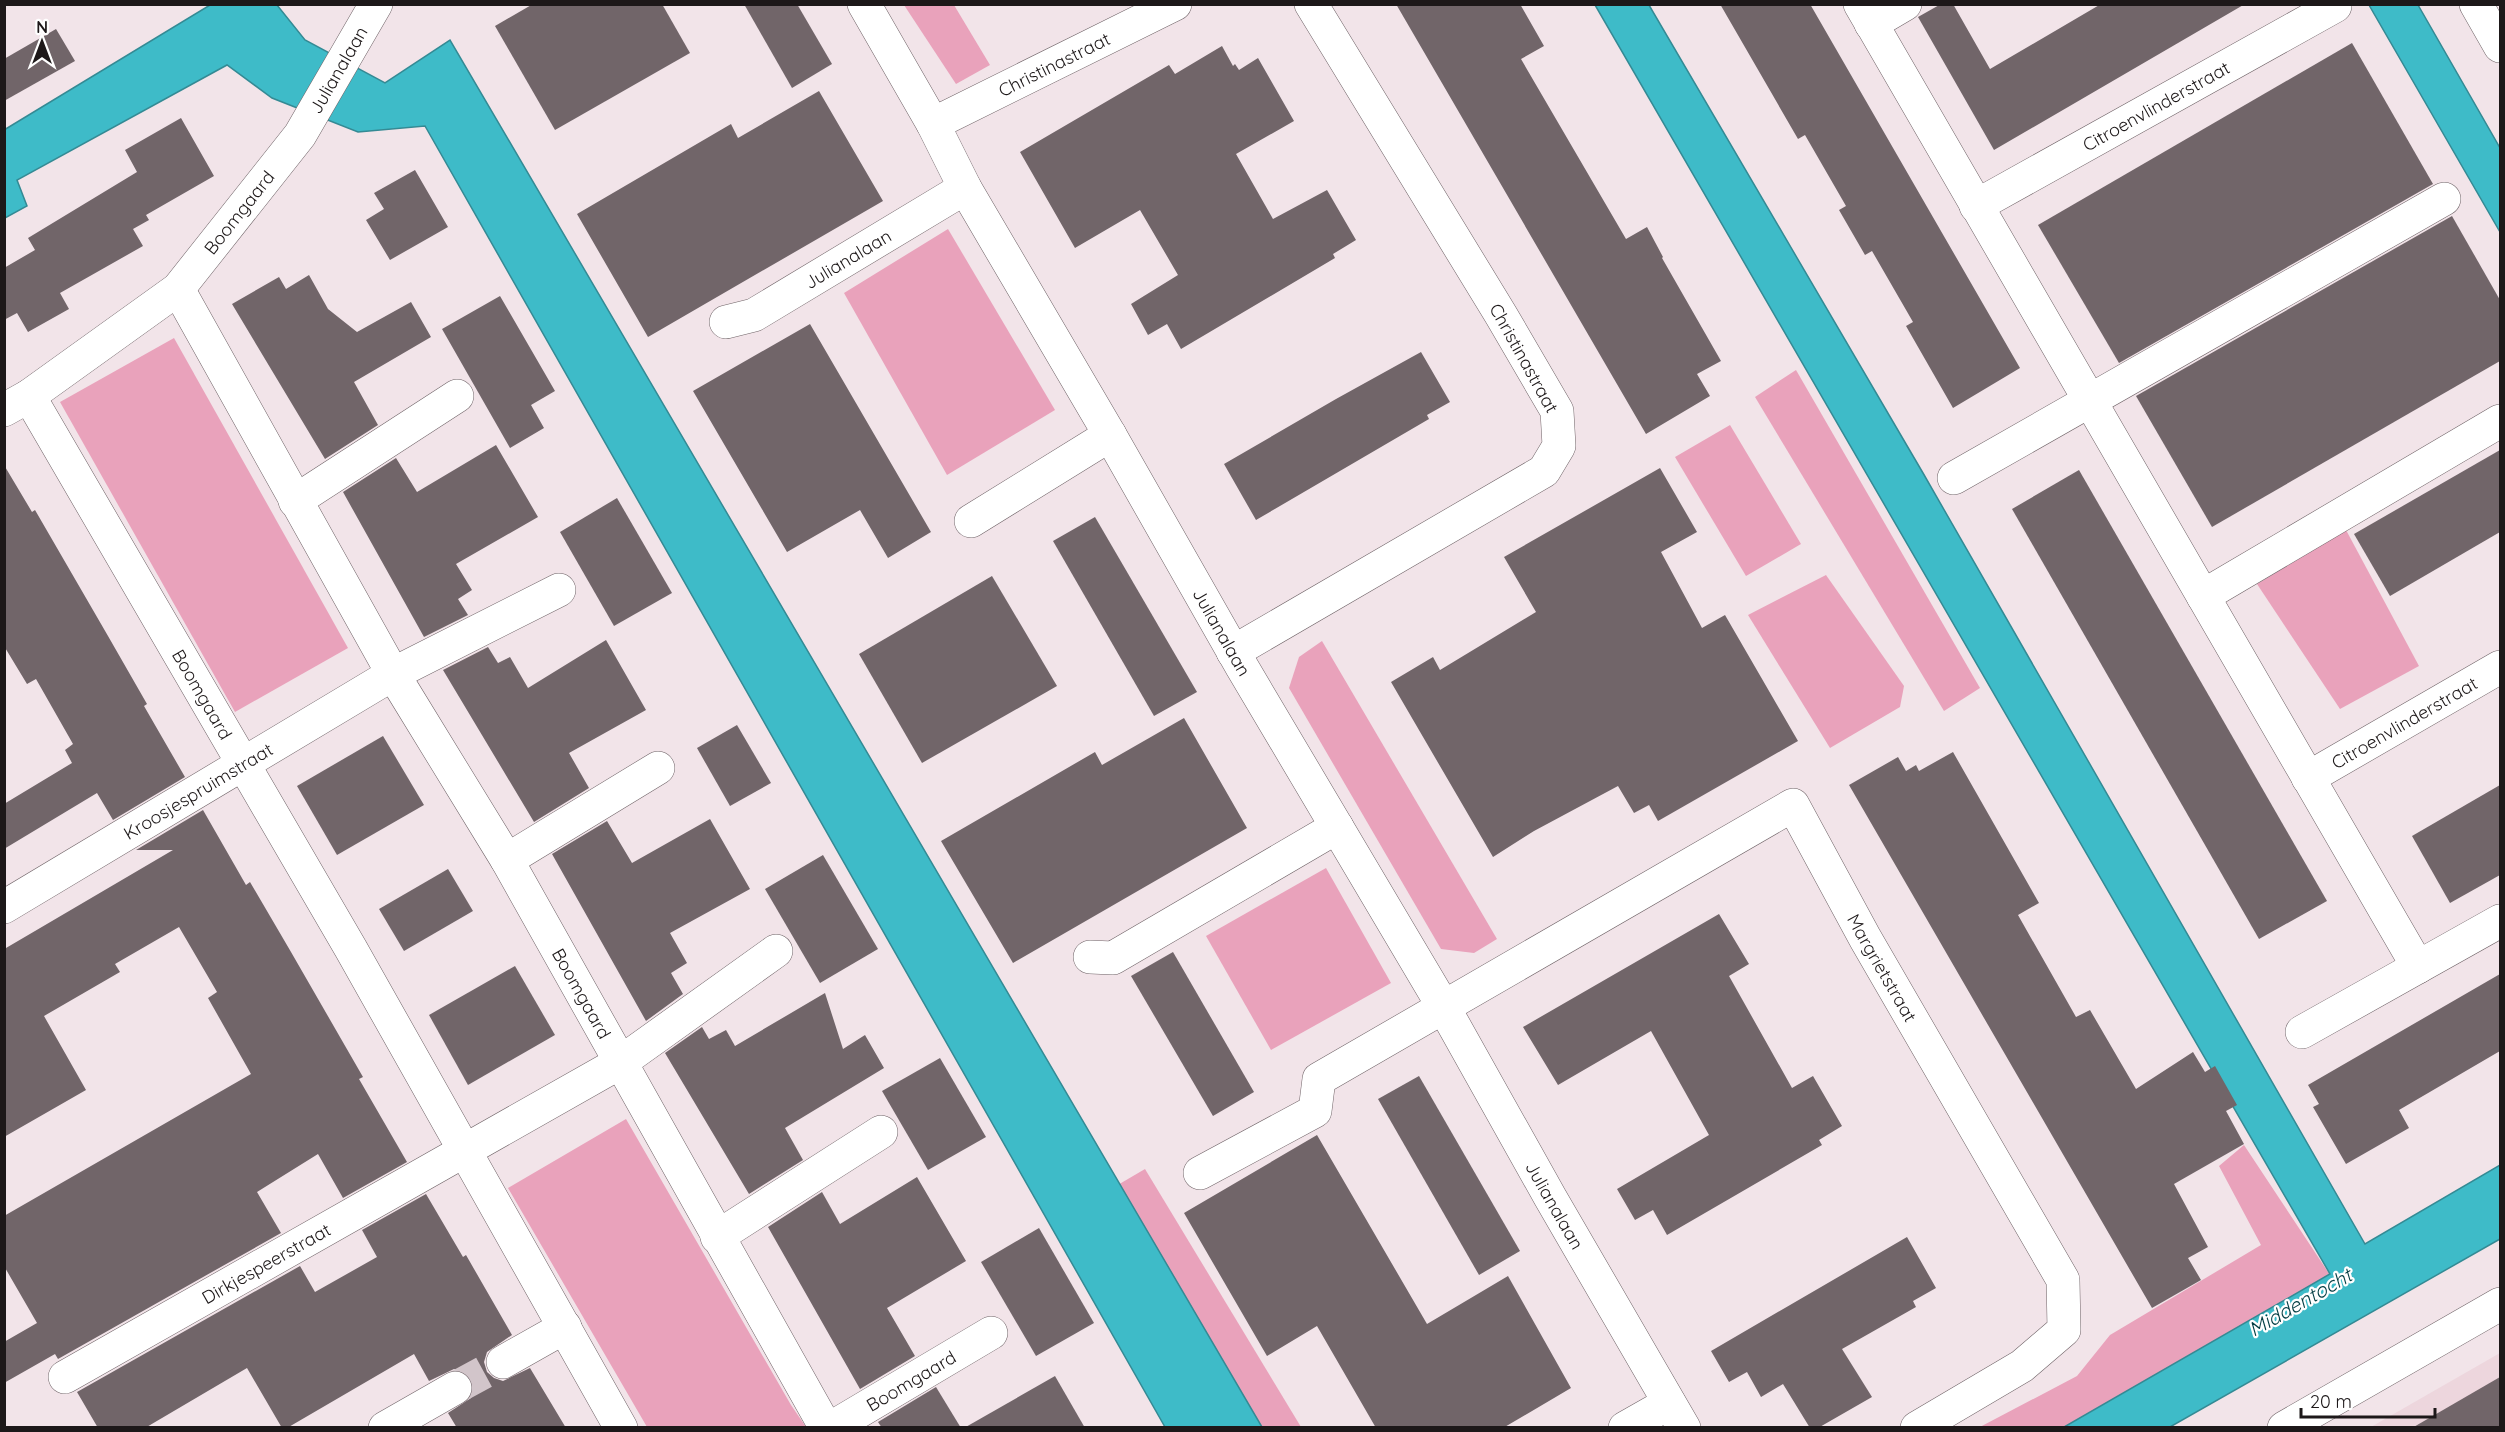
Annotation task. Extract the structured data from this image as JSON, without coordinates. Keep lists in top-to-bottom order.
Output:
{
  "streets": {
    "street": [
      "Christinastraat",
      "Julianalaan",
      "Citroenvlinderstraat",
      "Boomgaard",
      "Kroosjespruimstraat",
      "Margrietstraat",
      "Dirkjespeerstraat"
    ]
  },
  "crossings": [
    ["Christinastraat", "Julianalaan"],
    ["Julianalaan", "Boomgaard"],
    ["Julianalaan", "Margrietstraat"],
    ["Boomgaard", "Kroosjespruimstraat"],
    ["Boomgaard", "Dirkjespeerstraat"]
  ],
  "water": ["Middentocht"],
  "scale_bar": "20 m",
  "north": "top"
}
